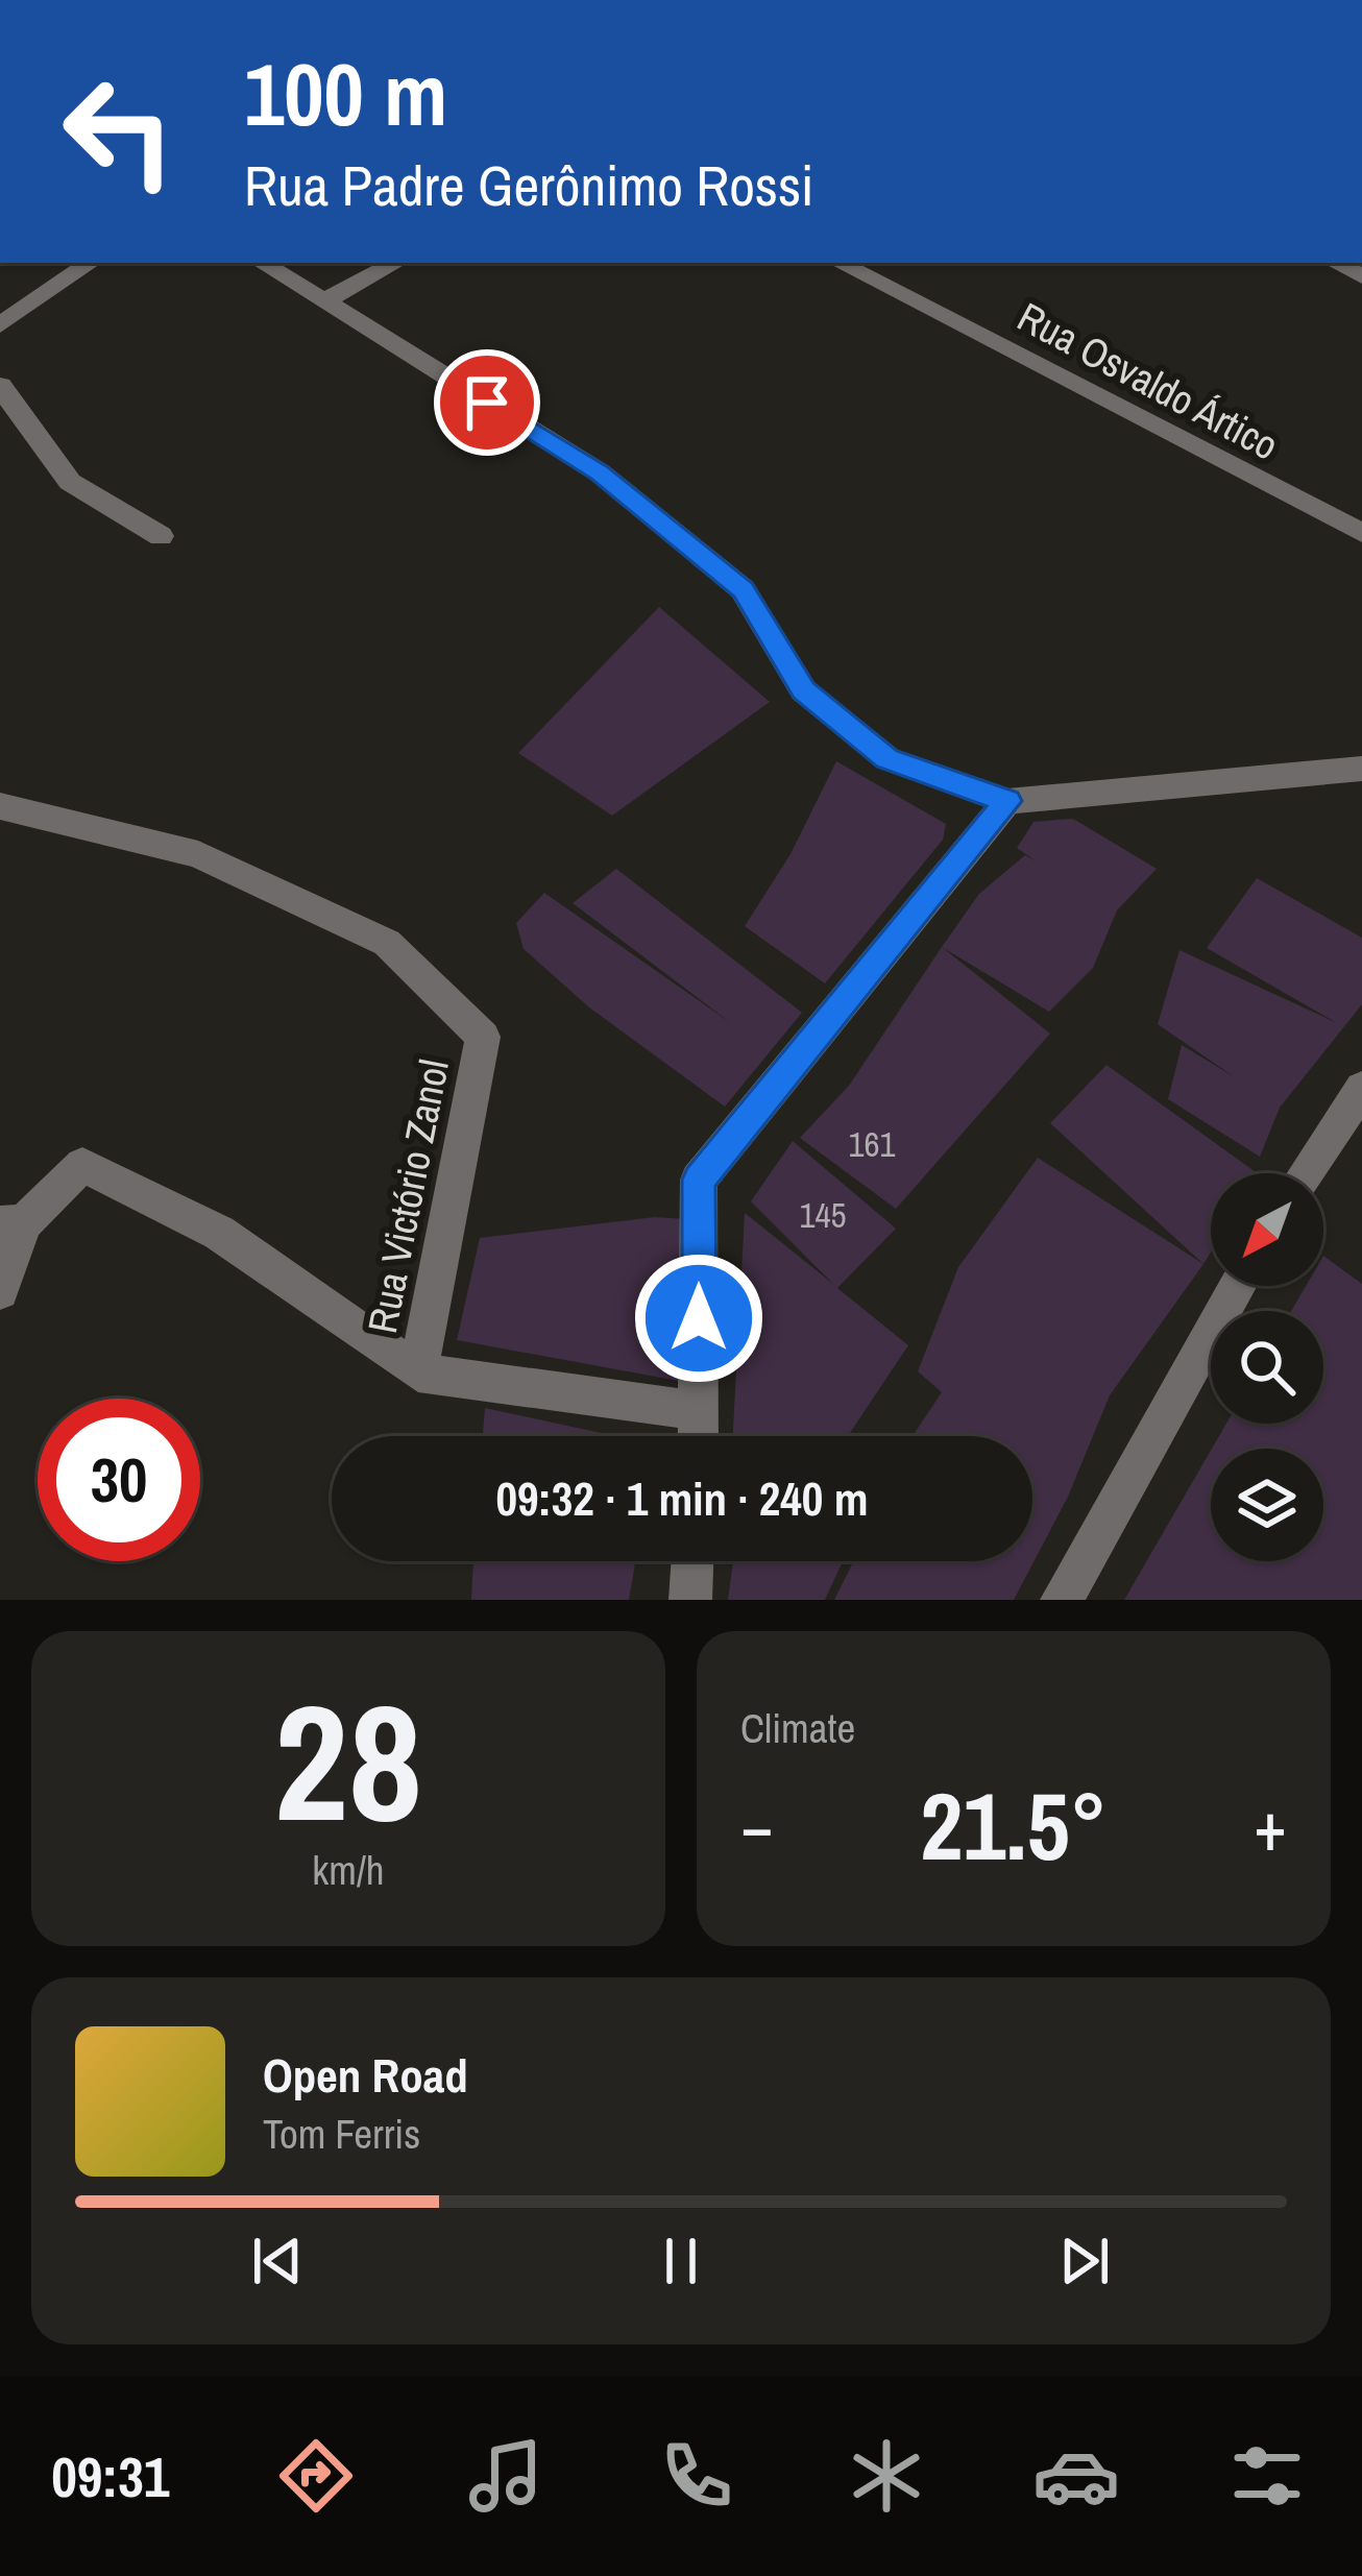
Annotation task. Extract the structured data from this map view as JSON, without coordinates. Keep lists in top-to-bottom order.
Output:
{
  "streets": {
    "street": ["Rua Osvaldo Ártico", "Rua Victório Zanol"]
  },
  "house_numbers": ["161", "145"],
  "north": "bottom left",
  "page": {
    "turn": ["100 m", "Rua Padre Gerônimo Rossi"],
    "limit": "30",
    "trip": "09:32 · 1 min · 240 m",
    "tile": [
      ["28", "km/h"],
      "Climate"
    ],
    "heat": ["−", "21.5°", "+"],
    "song": ["Open Road", "Tom Ferris"],
    "tabs": "09:31"
  }
}
